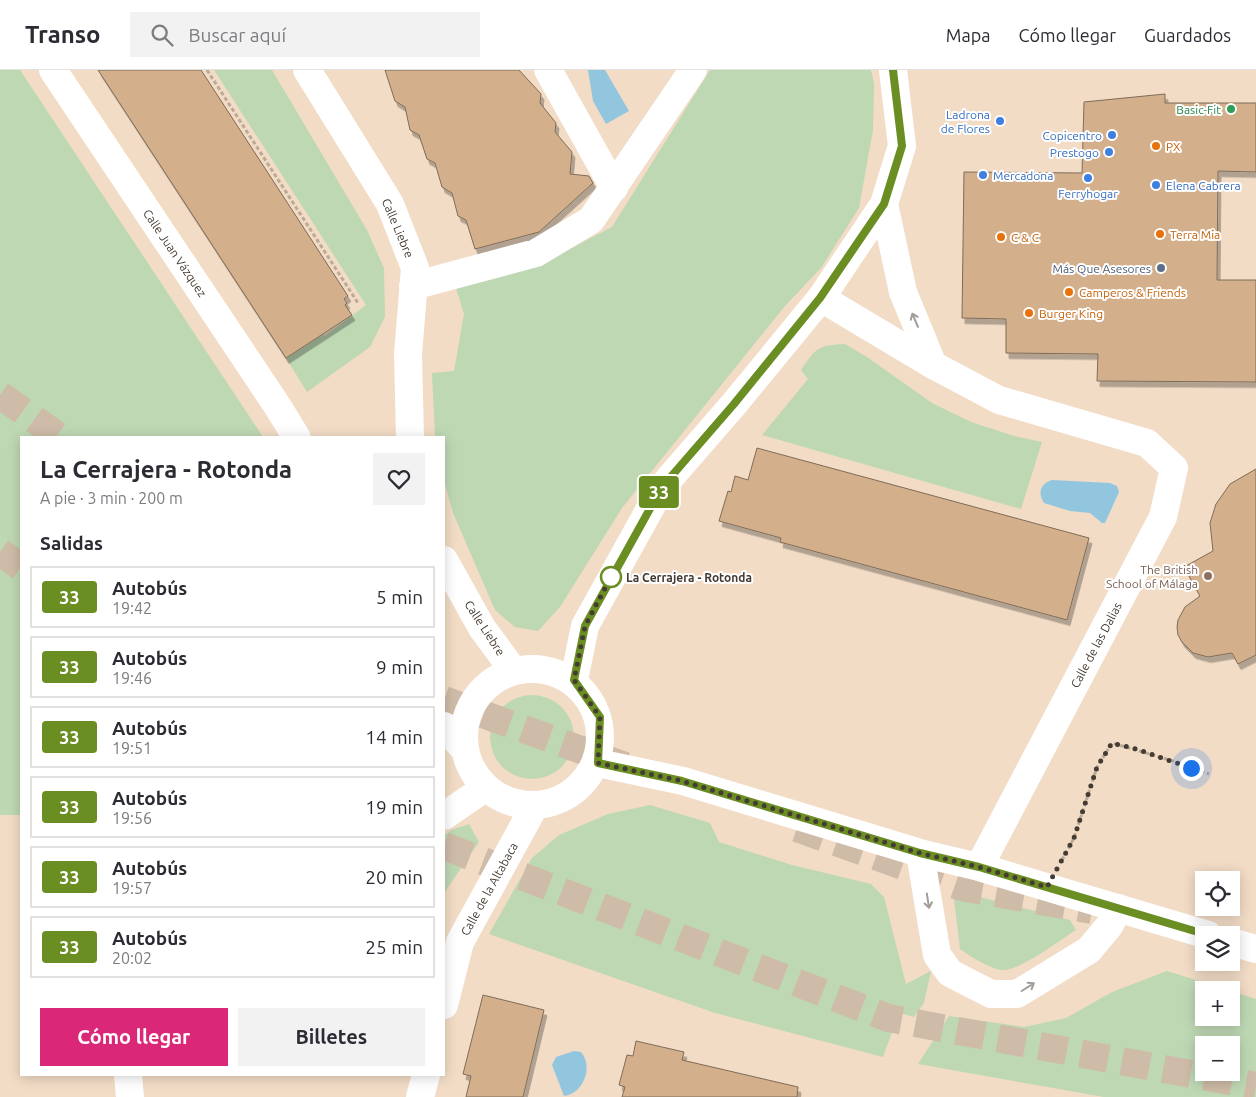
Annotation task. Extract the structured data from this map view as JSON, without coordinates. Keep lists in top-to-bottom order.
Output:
{
  "streets": {
    "street": [
      "Calle Liebre",
      "Calle Juan Vázquez",
      "Calle de las Dalias",
      "Calle de la Altabaca"
    ]
  },
  "crossings": [
    ["Calle Liebre", "Calle de la Altabaca"]
  ],
  "places": [
    "Basic-Fit",
    "Ladrona de Flores",
    "Copicentro",
    "PX",
    "Prestogo",
    "Mercadona",
    "Ferryhogar",
    "Elena Cabrera",
    "Terra Mia",
    "C & C",
    "Más Que Asesores",
    "Camperos & Friends",
    "Burger King",
    "The British School of Málaga",
    "La Cerrajera - Rotonda"
  ],
  "lines": ["bus line 33"],
  "page": {
    "header": "Transo",
    "search": "Buscar aquí",
    "nav": ["Mapa", "Cómo llegar", "Guardados"],
    "on_map": "33",
    "heading": [
      ["La Cerrajera - Rotonda", "A pie · 3 min · 200 m"],
      "Salidas"
    ],
    "list": [
      {
        "mark": "33",
        "name": "Autobús",
        "note": "19:42",
        "value": "5 min"
      },
      {
        "mark": "33",
        "name": "Autobús",
        "note": "19:46",
        "value": "9 min"
      },
      {
        "mark": "33",
        "name": "Autobús",
        "note": "19:51",
        "value": "14 min"
      },
      {
        "mark": "33",
        "name": "Autobús",
        "note": "19:56",
        "value": "19 min"
      },
      {
        "mark": "33",
        "name": "Autobús",
        "note": "19:57",
        "value": "20 min"
      },
      {
        "mark": "33",
        "name": "Autobús",
        "note": "20:02",
        "value": "25 min"
      }
    ],
    "map_buttons": ["+", "−"],
    "buttons": ["Cómo llegar", "Billetes"]
  }
}
